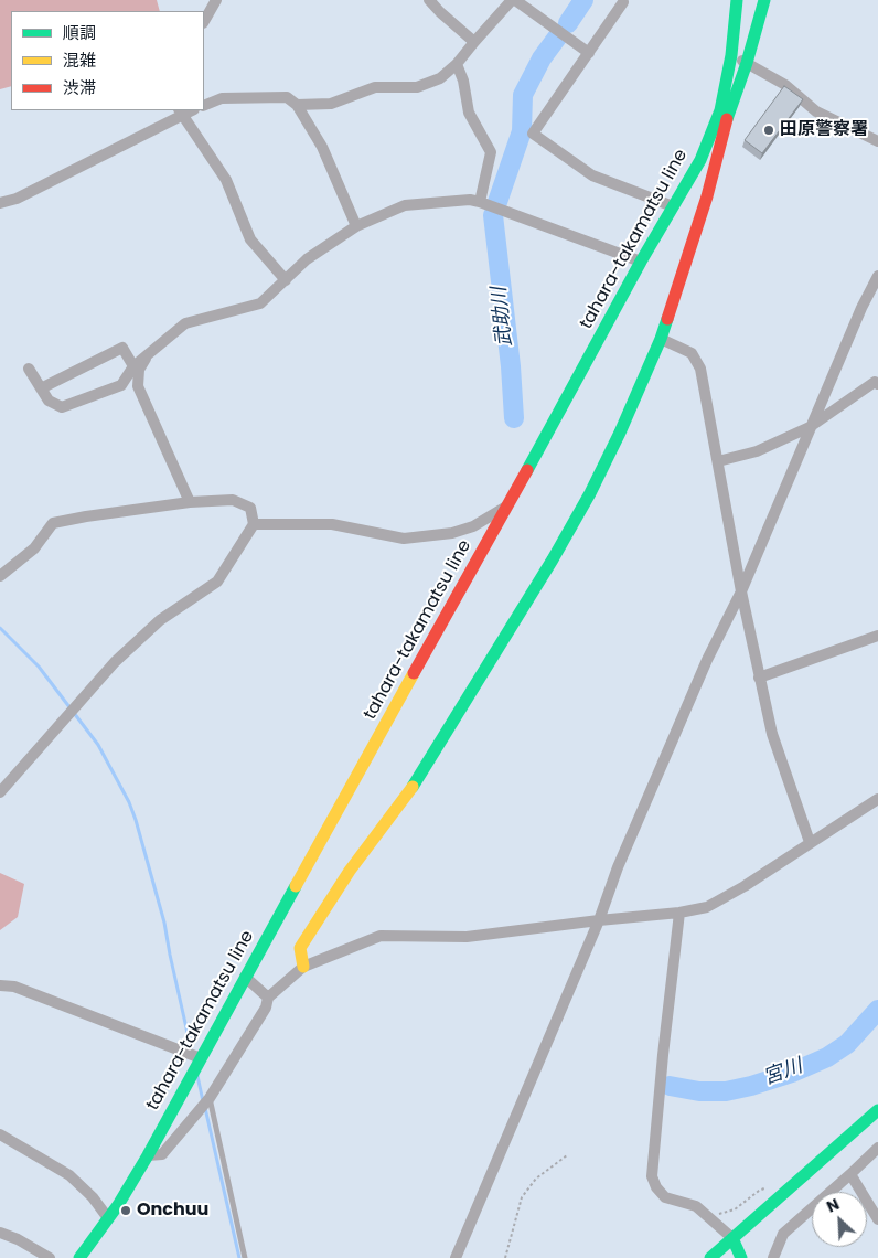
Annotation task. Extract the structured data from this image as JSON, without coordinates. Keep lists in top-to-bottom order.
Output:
{
  "streets": {
    "main road": ["tahara-takamatsu line"]
  },
  "water": ["武助川", "宮川"],
  "places": ["田原警察署", "Onchuu"],
  "legend": ["順調", "混雑", "渋滞"],
  "north": "top left"
}
